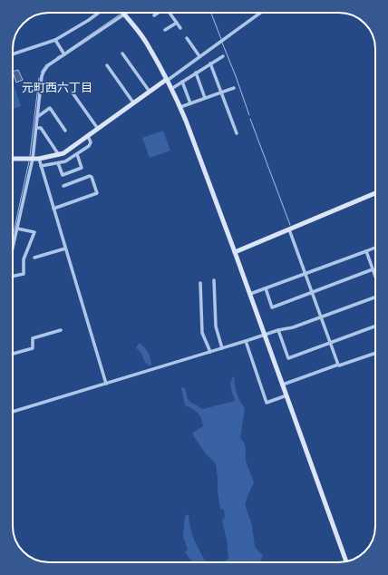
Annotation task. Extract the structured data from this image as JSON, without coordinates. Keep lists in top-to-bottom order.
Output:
{
  "districts": ["元町西六丁目"]
}
